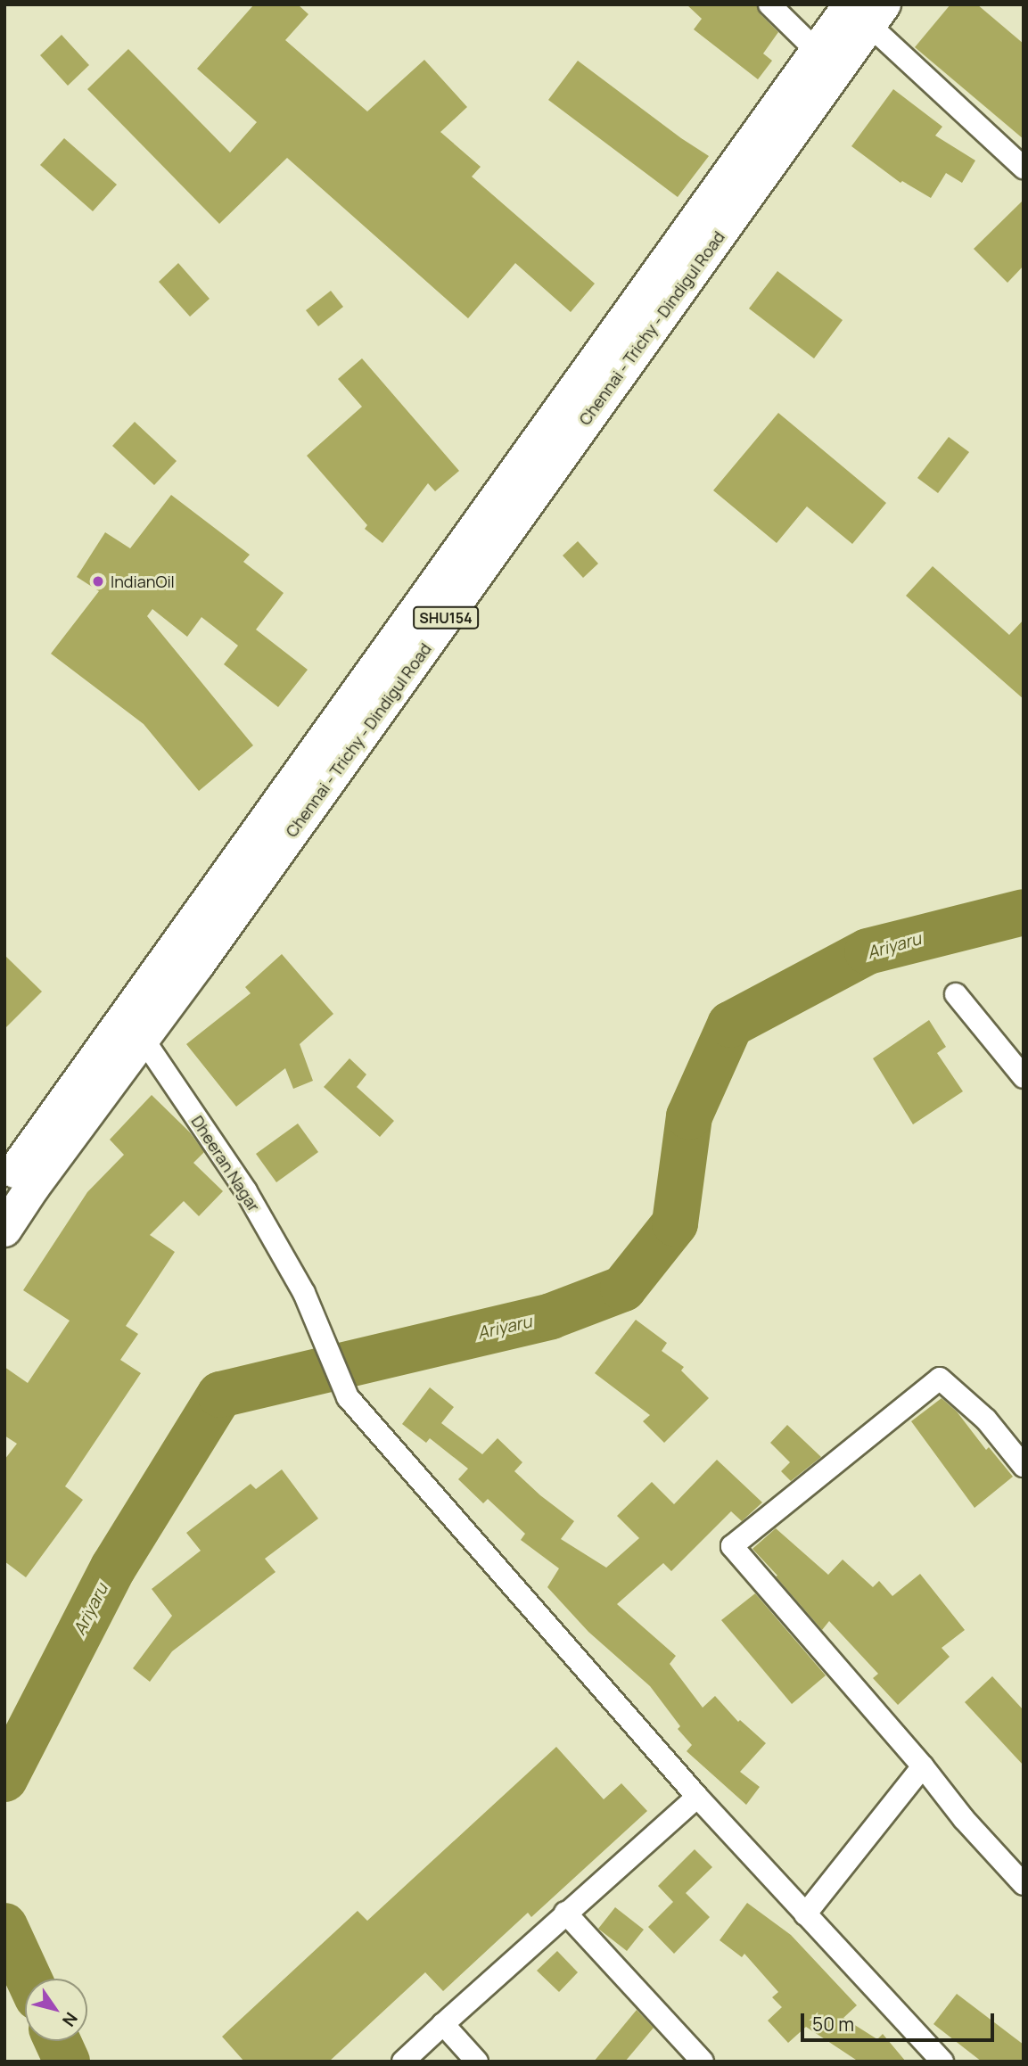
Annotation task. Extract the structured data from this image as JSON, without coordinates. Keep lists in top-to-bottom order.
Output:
{
  "streets": {
    "highway": ["Chennai - Trichy - Dindigul Road", "SHU154"],
    "street": ["Dheeran Nagar"]
  },
  "crossings": [
    ["Chennai - Trichy - Dindigul Road", "Dheeran Nagar"]
  ],
  "water": ["Ariyaru"],
  "places": ["IndianOil"],
  "scale_bar": "50 m",
  "north": "bottom right"
}
